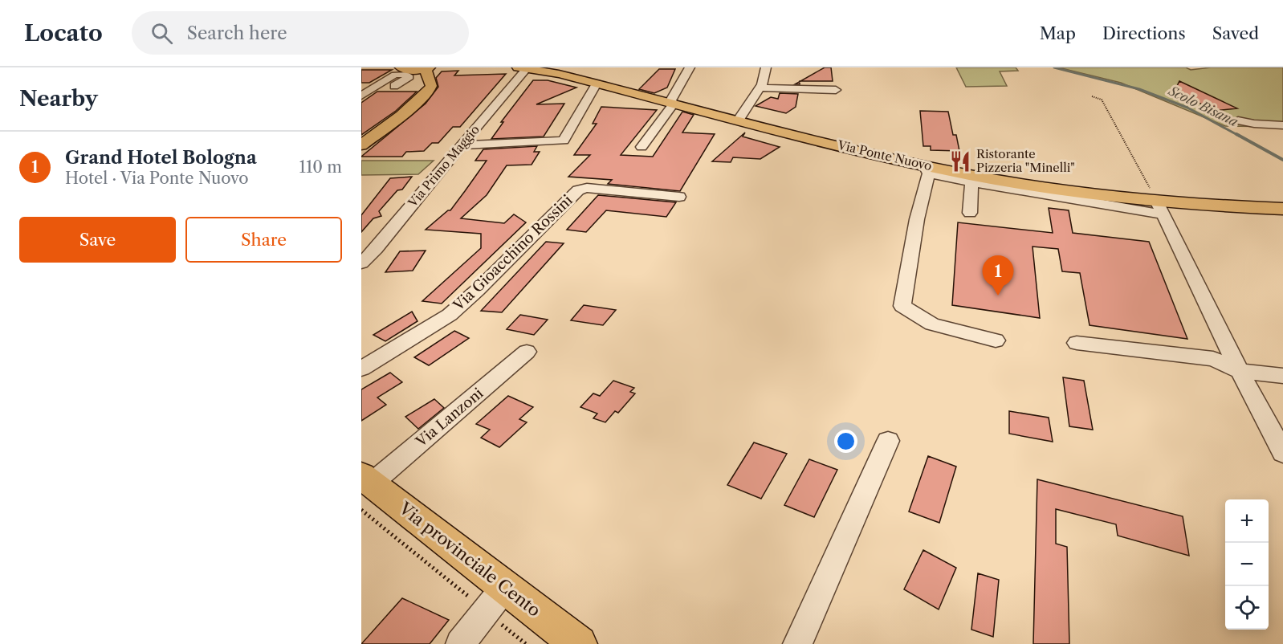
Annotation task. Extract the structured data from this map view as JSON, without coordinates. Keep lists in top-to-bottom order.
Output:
{
  "streets": {
    "main road": ["Via Ponte Nuovo", "Via provinciale Cento"],
    "street": ["Via Primo Maggio", "Via Gioacchino Rossini", "Via Lanzoni"]
  },
  "crossings": [
    ["Via Ponte Nuovo", "Via Primo Maggio"],
    ["Via Lanzoni", "Via provinciale Cento"]
  ],
  "water": ["Scolo Bisana"],
  "places": {
    "restaurant": ["Ristorante Pizzeria \"Minelli\""]
  },
  "page": {
    "header": "Locato",
    "search": "Search here",
    "nav": ["Map", "Directions", "Saved"],
    "heading": "Nearby",
    "list": [
      {
        "mark": "1",
        "name": "Grand Hotel Bologna",
        "note": "Hotel · Via Ponte Nuovo",
        "value": "110 m"
      }
    ],
    "buttons": ["Save", "Share"],
    "pins": "1",
    "map_buttons": ["+", "−"]
  }
}
